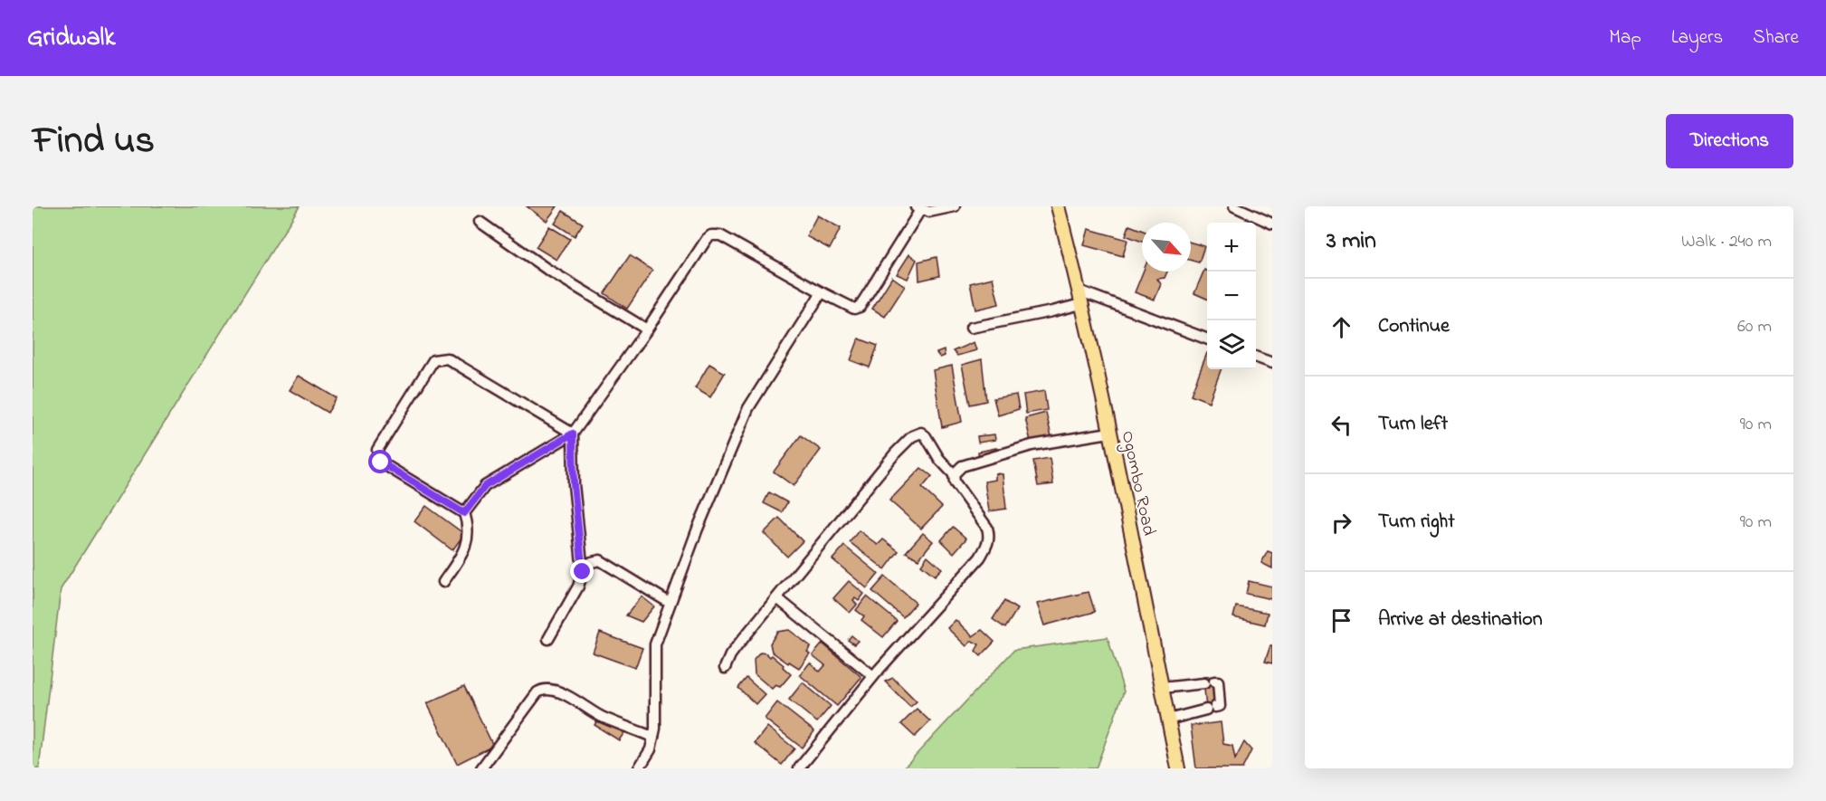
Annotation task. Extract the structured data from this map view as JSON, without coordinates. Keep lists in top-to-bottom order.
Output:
{
  "streets": {
    "main road": ["Ogombo Road"]
  },
  "north": "bottom right",
  "page": {
    "header": "Gridwalk",
    "nav": ["Map", "Layers", "Share"],
    "title": "Find us",
    "buttons": "Directions",
    "heading": ["3 min", "Walk · 240 m"],
    "map_buttons": ["+", "−"],
    "list": [
      ["Continue", "60 m"],
      ["Turn left", "90 m"],
      ["Turn right", "90 m"],
      "Arrive at destination"
    ]
  }
}
